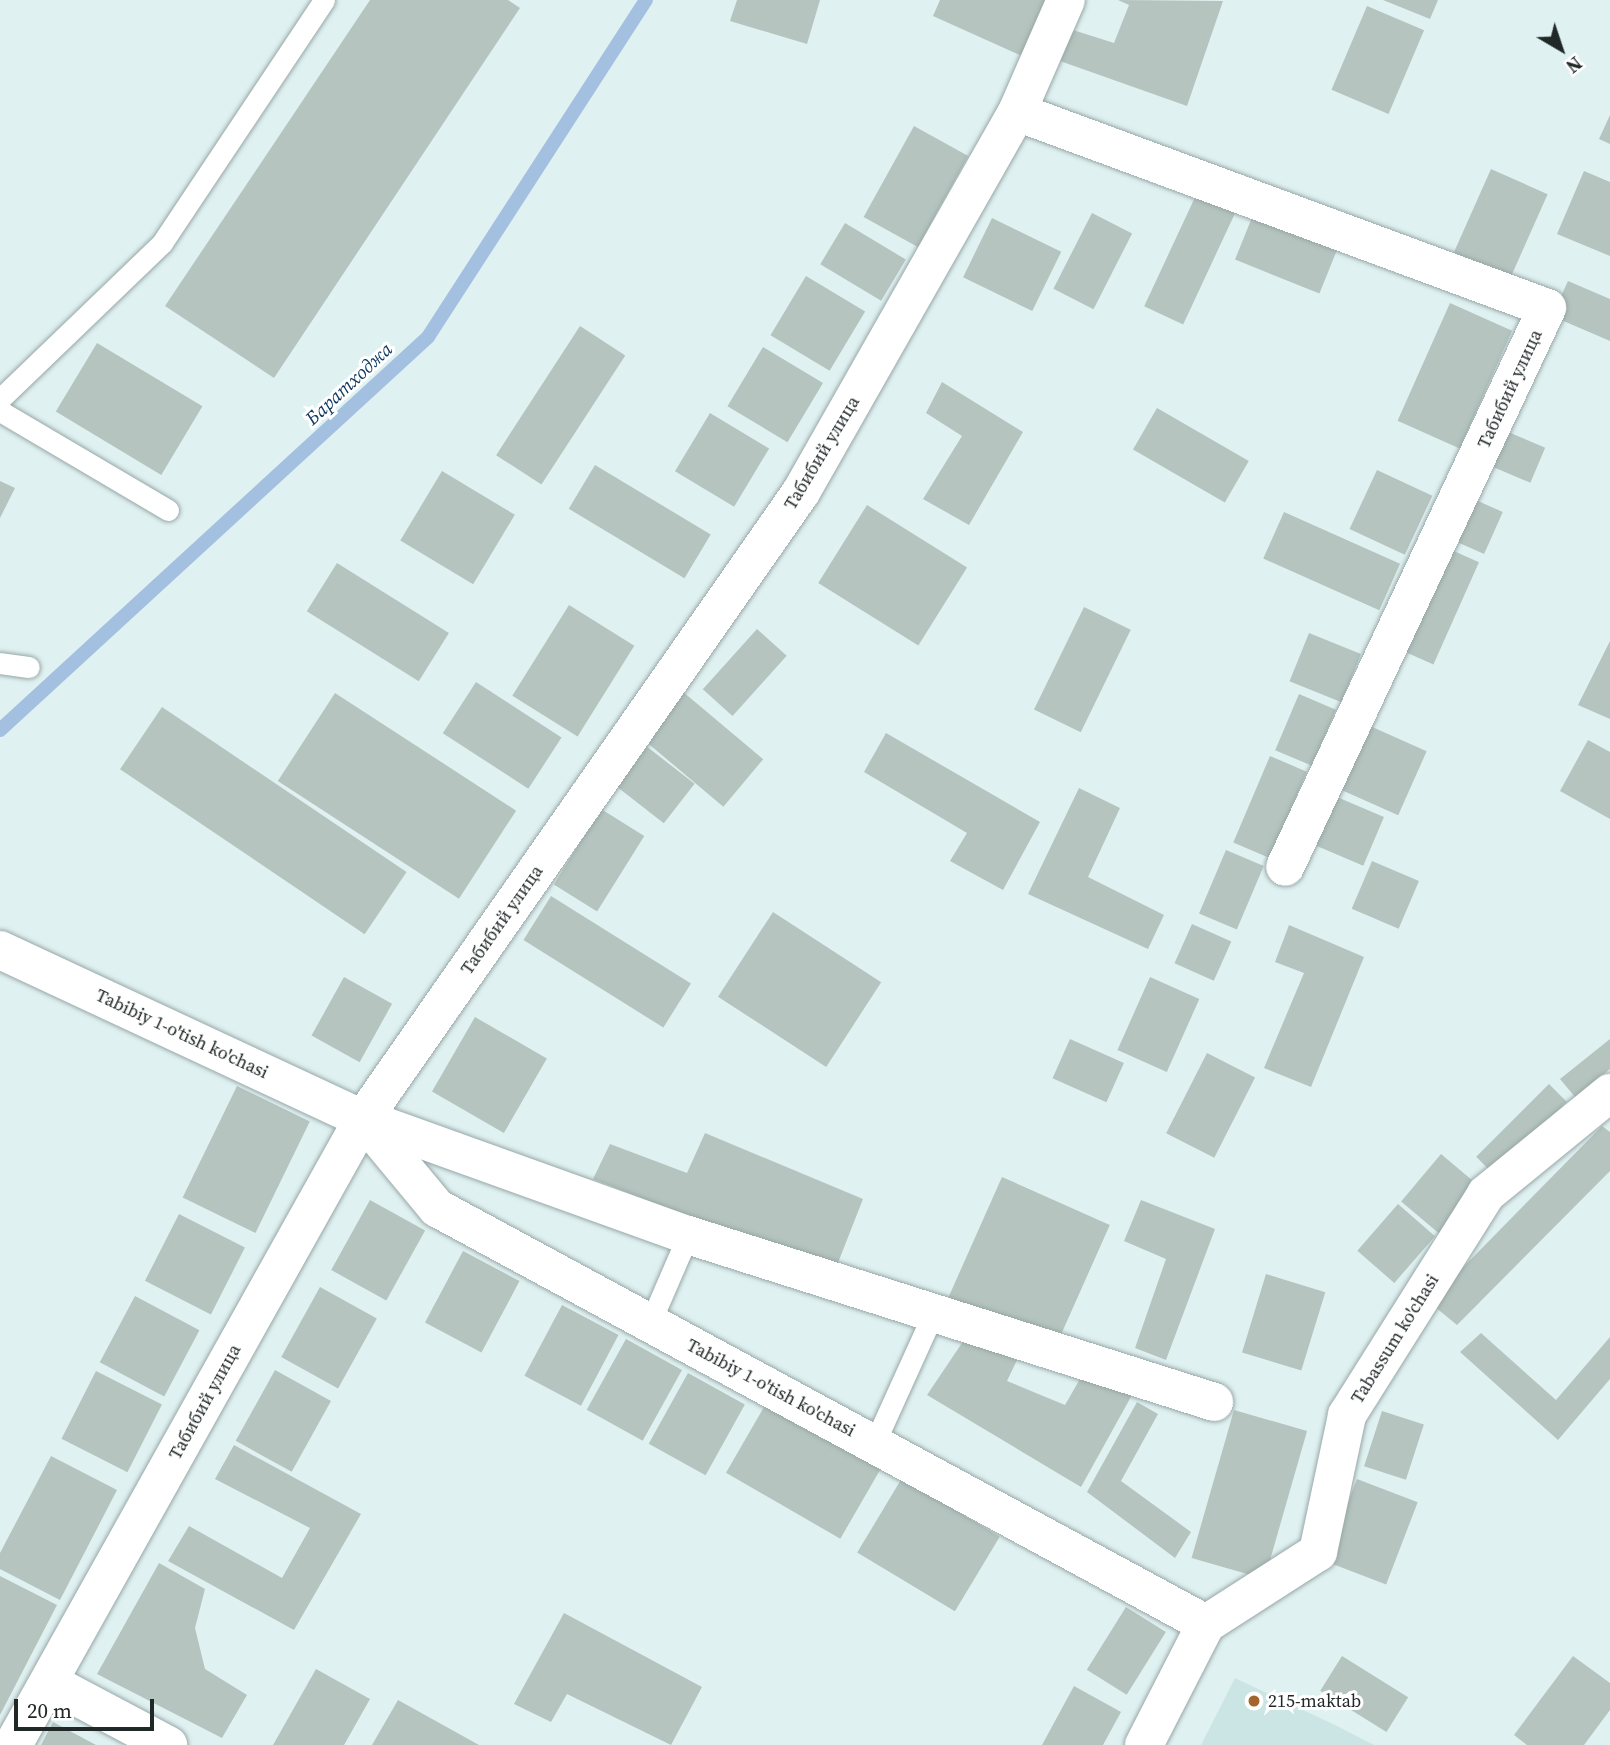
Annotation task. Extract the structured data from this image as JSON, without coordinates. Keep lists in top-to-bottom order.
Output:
{
  "streets": {
    "street": ["Табибий улица", "Tabibiy 1-o'tish ko'chasi", "Tabassum ko'chasi"]
  },
  "crossings": [
    ["Табибий улица", "Tabibiy 1-o'tish ko'chasi"],
    ["Tabibiy 1-o'tish ko'chasi", "Tabassum ko'chasi"]
  ],
  "water": ["Баратходжа"],
  "places": ["215-maktab"],
  "scale_bar": "20 m",
  "north": "bottom right"
}
